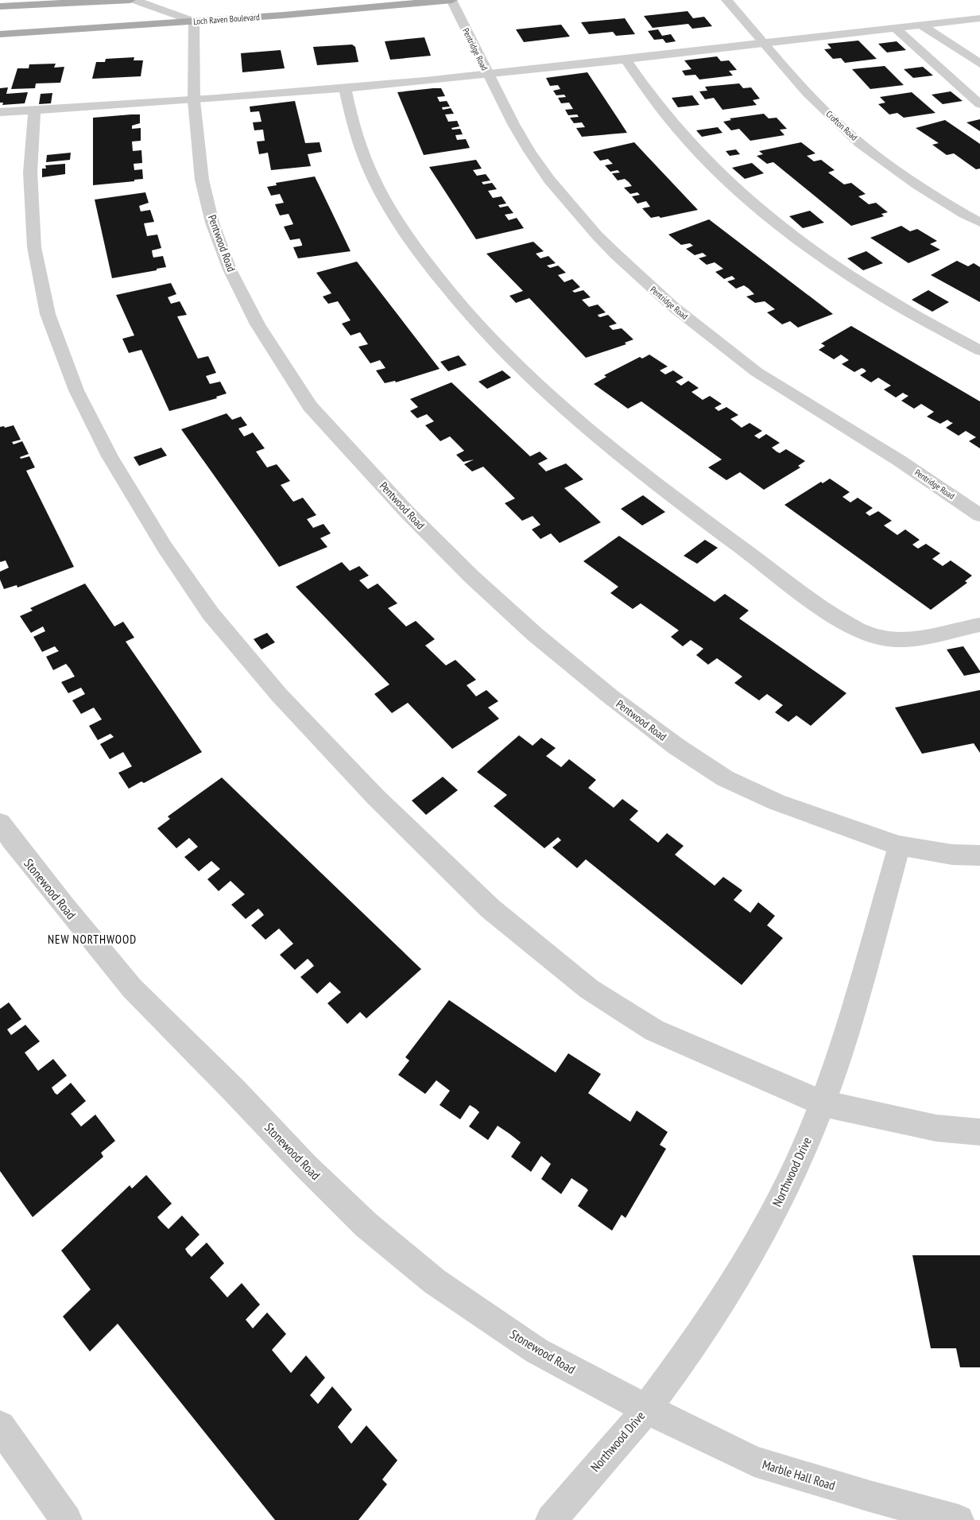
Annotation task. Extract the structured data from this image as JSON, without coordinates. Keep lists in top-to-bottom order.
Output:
{
  "streets": {
    "main road": ["Loch Raven Boulevard"],
    "street": [
      "Pentridge Road",
      "Crofton Road",
      "Pentwood Road",
      "Stonewood Road",
      "Northwood Drive",
      "Marble Hall Road"
    ]
  },
  "crossings": [
    ["Loch Raven Boulevard", "Pentridge Road"],
    ["Loch Raven Boulevard", "Pentwood Road"],
    ["Pentwood Road", "Northwood Drive"],
    ["Stonewood Road", "Northwood Drive"],
    ["Stonewood Road", "Marble Hall Road"],
    ["Northwood Drive", "Marble Hall Road"]
  ],
  "districts": ["NEW NORTHWOOD"]
}
